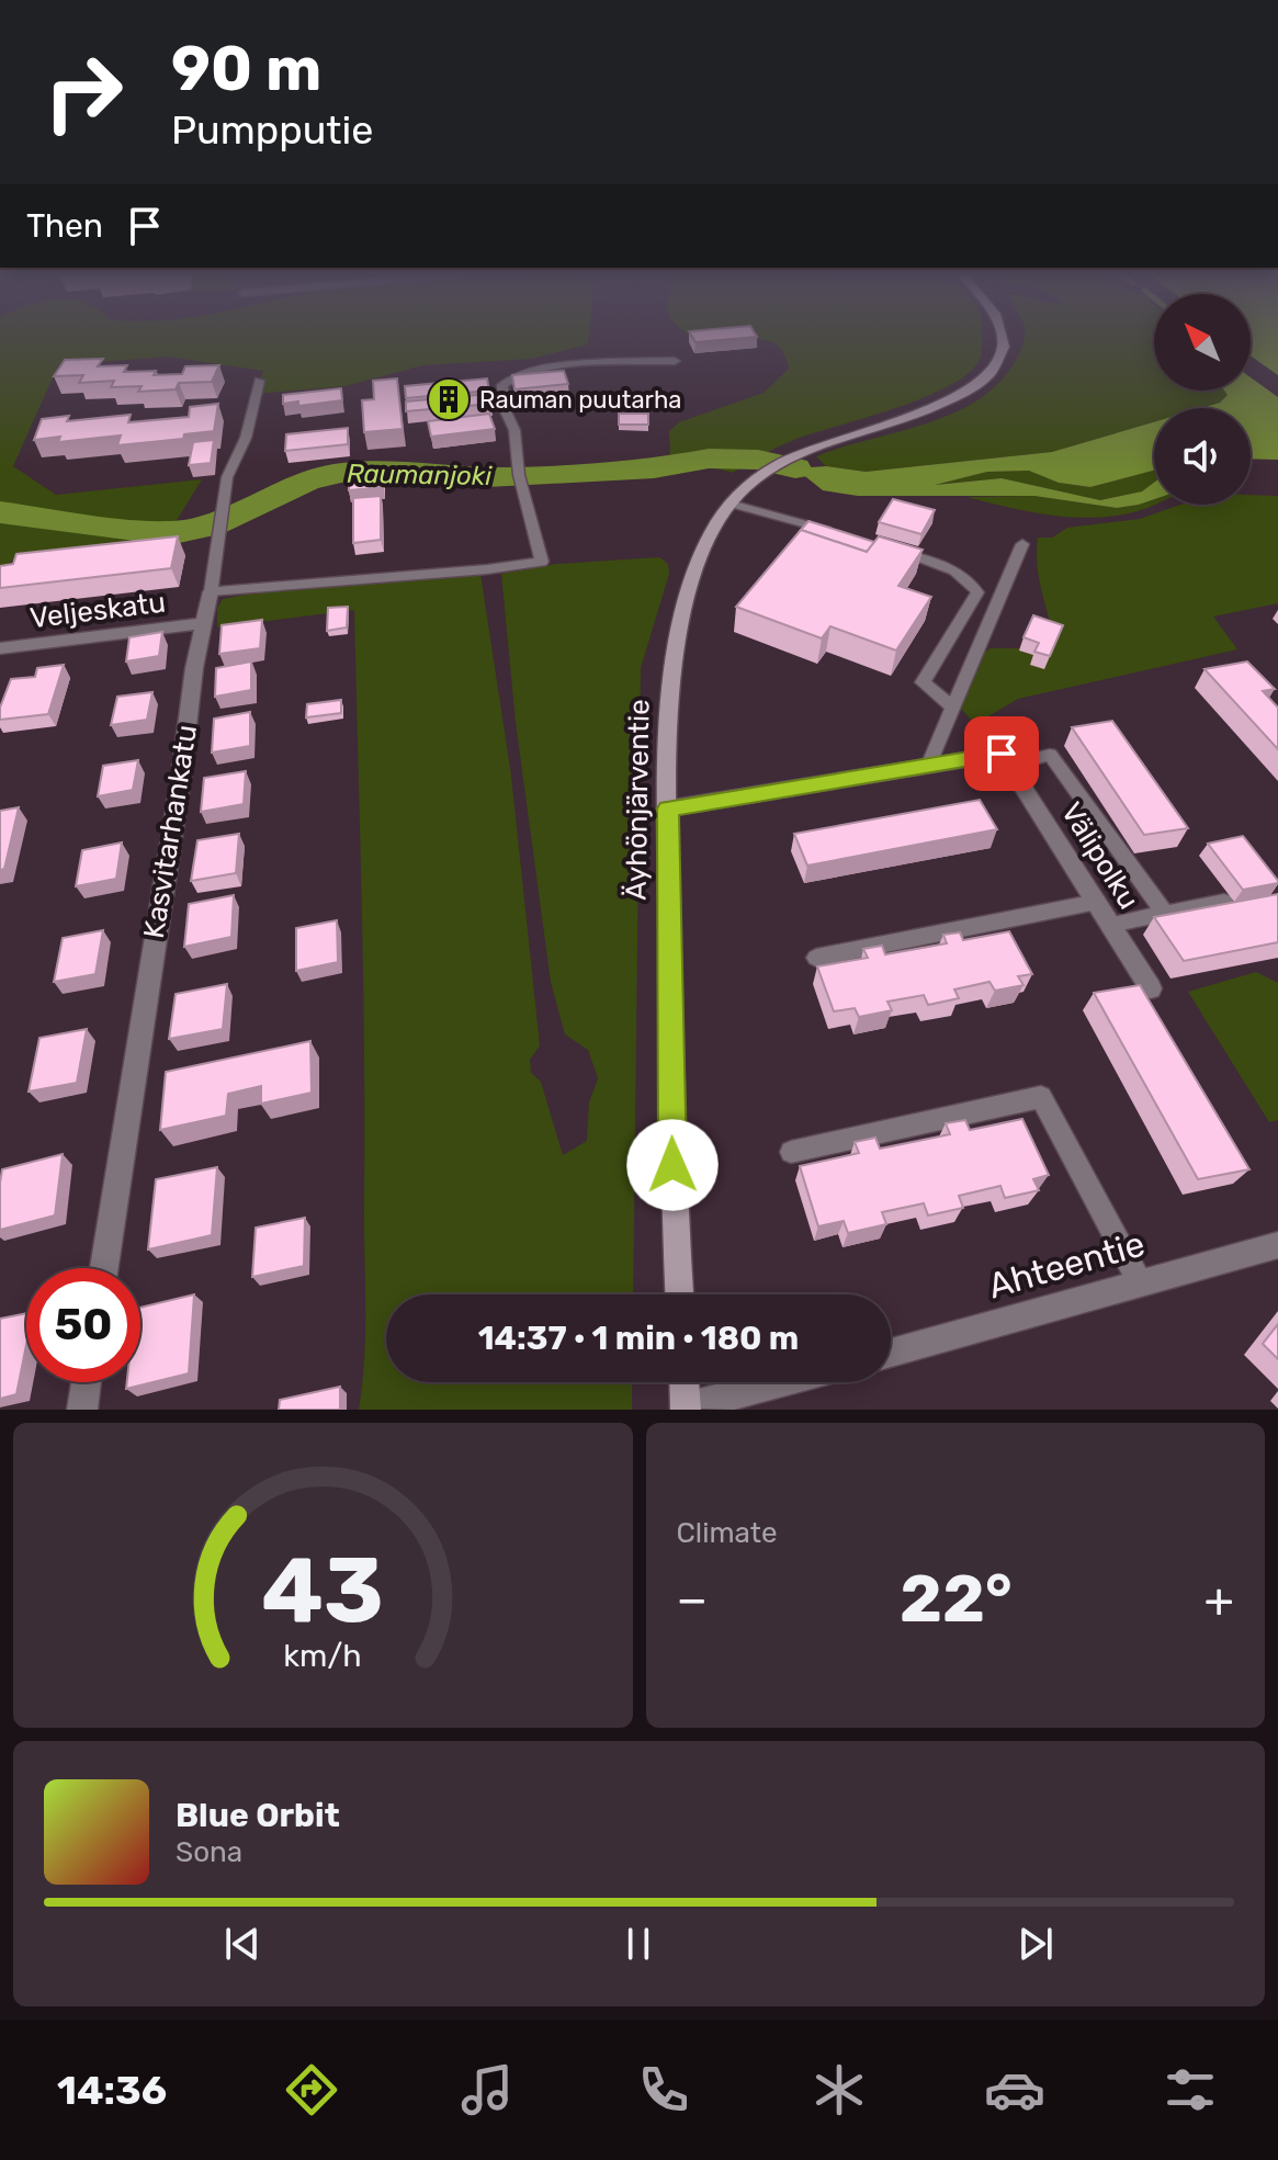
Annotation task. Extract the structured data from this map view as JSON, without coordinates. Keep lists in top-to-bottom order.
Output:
{
  "streets": {
    "main road": ["Äyhönjärventie"],
    "street": [
      "Veljeskatu",
      "Kasvitarhankatu",
      "Välipolku",
      "Ahteentie"
    ]
  },
  "crossings": [
    ["Veljeskatu", "Kasvitarhankatu"]
  ],
  "water": ["Raumanjoki"],
  "places": {
    "building": ["Rauman puutarha"]
  },
  "north": "top left",
  "page": {
    "turn": ["90 m", "Pumpputie"],
    "then": "Then",
    "limit": "50",
    "trip": "14:37 · 1 min · 180 m",
    "tile": "Climate",
    "heat": ["−", "22°", "+"],
    "song": ["Blue Orbit", "Sona"],
    "tabs": "14:36",
    "gauge": ["43", "km/h"]
  }
}
